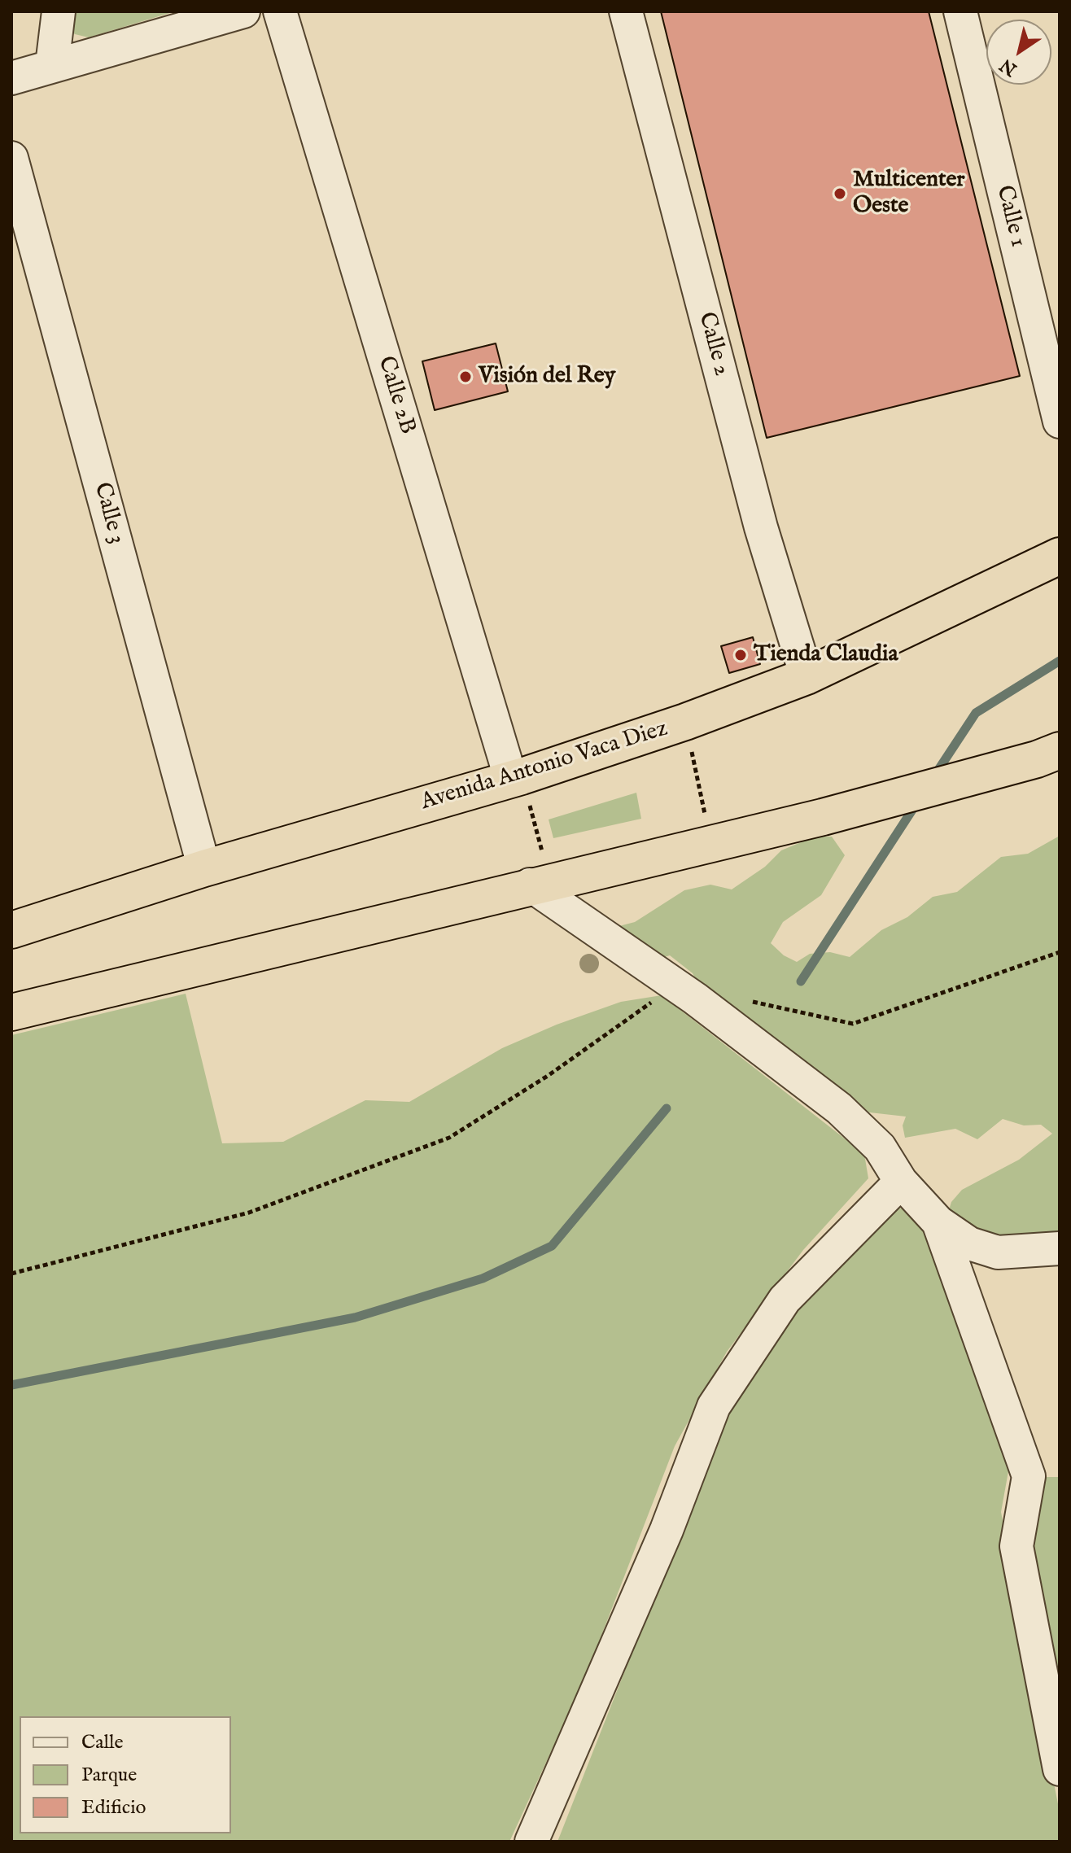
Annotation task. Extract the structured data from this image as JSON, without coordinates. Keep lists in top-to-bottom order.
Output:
{
  "streets": {
    "highway": ["Avenida Antonio Vaca Diez"],
    "street": [
      "Calle 1",
      "Calle 2",
      "Calle 2B",
      "Calle 3"
    ]
  },
  "crossings": [
    ["Calle 2", "Avenida Antonio Vaca Diez"],
    ["Calle 2B", "Avenida Antonio Vaca Diez"],
    ["Calle 3", "Avenida Antonio Vaca Diez"]
  ],
  "places": ["Multicenter Oeste", "Visión del Rey", "Tienda Claudia"],
  "legend": ["Calle", "Parque", "Edificio"],
  "north": "bottom left"
}
